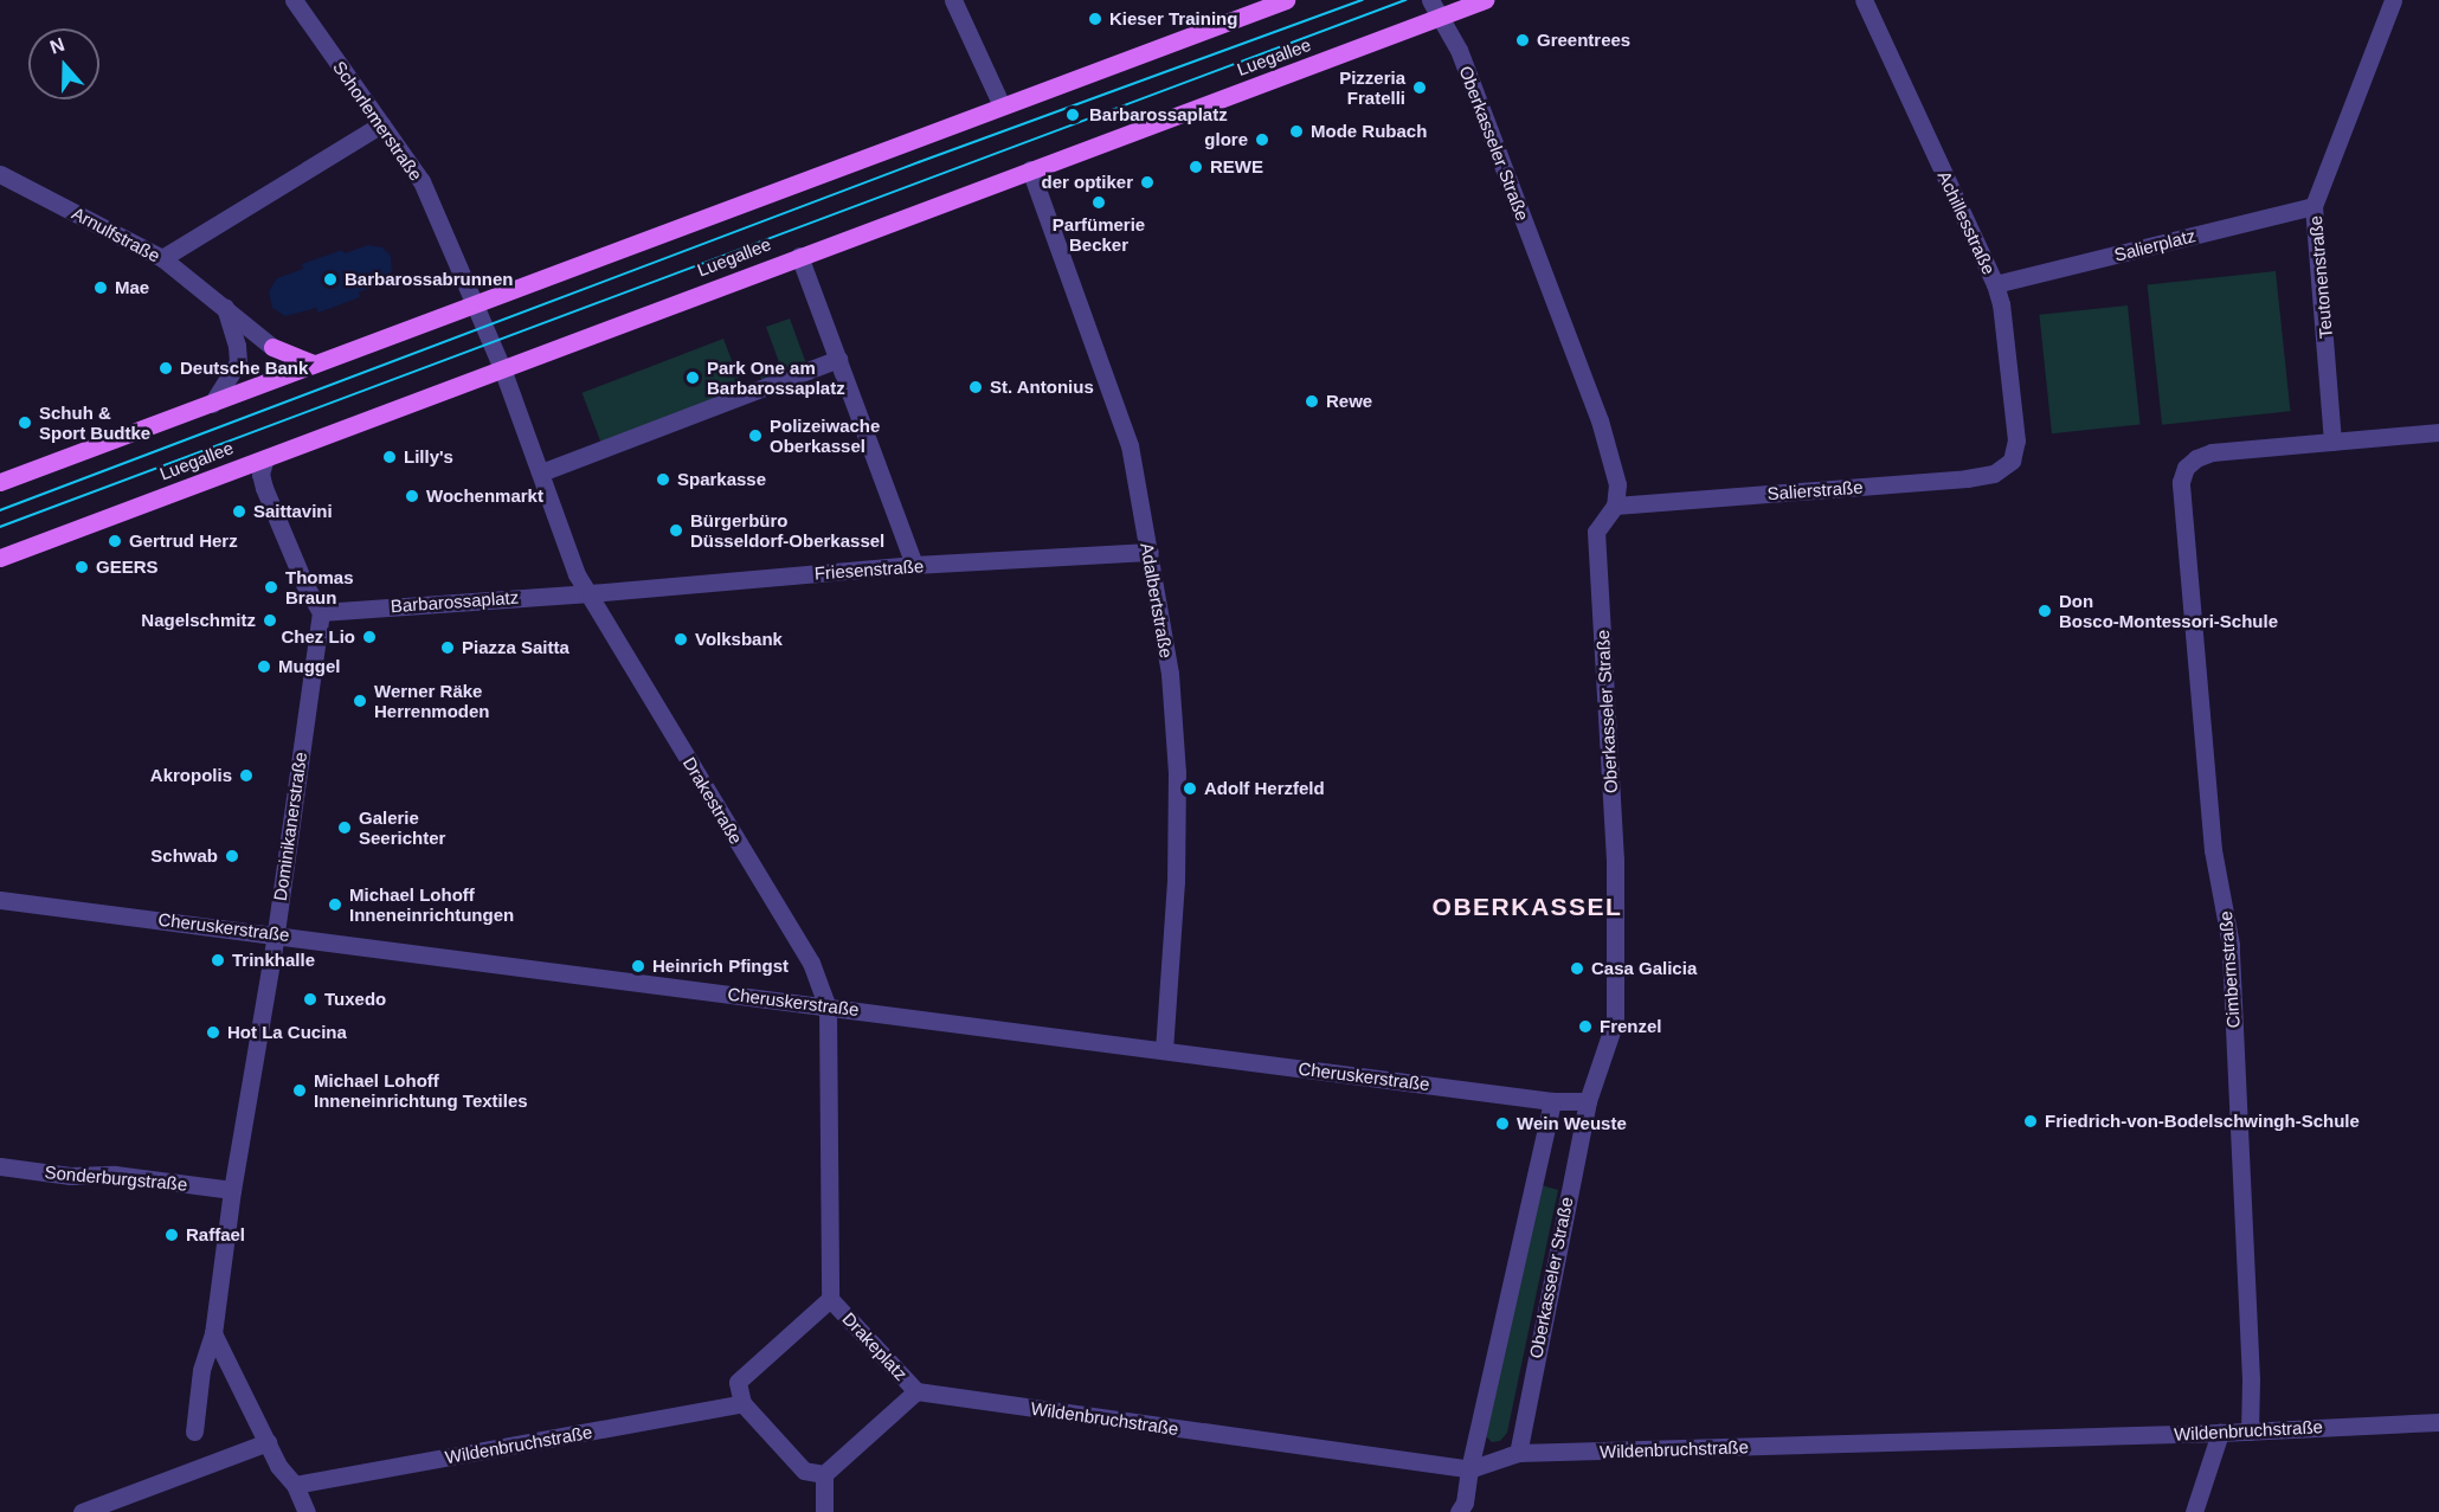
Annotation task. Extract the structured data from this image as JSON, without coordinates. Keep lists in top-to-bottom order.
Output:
{
  "streets": {
    "main road": ["Luegallee"],
    "street": [
      "Schorlemerstraße",
      "Oberkasseler Straße",
      "Achillesstraße",
      "Arnulfstraße",
      "Salierplatz",
      "Teutonenstraße",
      "Salierstraße",
      "Friesenstraße",
      "Adalbertstraße",
      "Barbarossaplatz",
      "Drakestraße",
      "Dominikanerstraße",
      "Cheruskerstraße",
      "Cimbernstraße",
      "Sonderburgstraße",
      "Drakeplatz",
      "Wildenbruchstraße"
    ]
  },
  "crossings": [
    ["Luegallee", "Oberkasseler Straße"],
    ["Luegallee", "Adalbertstraße"],
    ["Luegallee", "Drakestraße"],
    ["Schorlemerstraße", "Drakestraße"],
    ["Oberkasseler Straße", "Salierstraße"],
    ["Oberkasseler Straße", "Cheruskerstraße"],
    ["Oberkasseler Straße", "Wildenbruchstraße"],
    ["Achillesstraße", "Salierplatz"],
    ["Achillesstraße", "Salierstraße"],
    ["Salierplatz", "Teutonenstraße"],
    ["Teutonenstraße", "Cimbernstraße"],
    ["Friesenstraße", "Adalbertstraße"],
    ["Friesenstraße", "Barbarossaplatz"],
    ["Friesenstraße", "Drakestraße"],
    ["Adalbertstraße", "Cheruskerstraße"],
    ["Barbarossaplatz", "Drakestraße"],
    ["Barbarossaplatz", "Dominikanerstraße"],
    ["Drakestraße", "Cheruskerstraße"],
    ["Drakestraße", "Drakeplatz"],
    ["Dominikanerstraße", "Cheruskerstraße"],
    ["Dominikanerstraße", "Sonderburgstraße"],
    ["Cimbernstraße", "Wildenbruchstraße"],
    ["Drakeplatz", "Wildenbruchstraße"]
  ],
  "districts": ["OBERKASSEL"],
  "places": [
    "Kieser Training",
    "Greentrees",
    "Pizzeria Fratelli",
    "Barbarossaplatz",
    "Mode Rubach",
    "glore",
    "REWE",
    "der optiker",
    "Parfümerie Becker",
    "Barbarossabrunnen",
    "Mae",
    "Deutsche Bank",
    "Park One am Barbarossaplatz",
    "St. Antonius",
    "Rewe",
    "Schuh & Sport Budtke",
    "Polizeiwache Oberkassel",
    "Lilly's",
    "Sparkasse",
    "Wochenmarkt",
    "Saittavini",
    "Bürgerbüro Düsseldorf-Oberkassel",
    "Gertrud Herz",
    "GEERS",
    "Thomas Braun",
    "Don Bosco-Montessori-Schule",
    "Nagelschmitz",
    "Chez Lio",
    "Volksbank",
    "Piazza Saitta",
    "Muggel",
    "Werner Räke Herrenmoden",
    "Akropolis",
    "Adolf Herzfeld",
    "Galerie Seerichter",
    "Schwab",
    "Michael Lohoff Inneneinrichtungen",
    "Trinkhalle",
    "Heinrich Pfingst",
    "Casa Galicia",
    "Tuxedo",
    "Frenzel",
    "Hot La Cucina",
    "Michael Lohoff Inneneinrichtung Textiles",
    "Friedrich-von-Bodelschwingh-Schule",
    "Wein Weuste",
    "Raffael"
  ],
  "north": "top"
}
